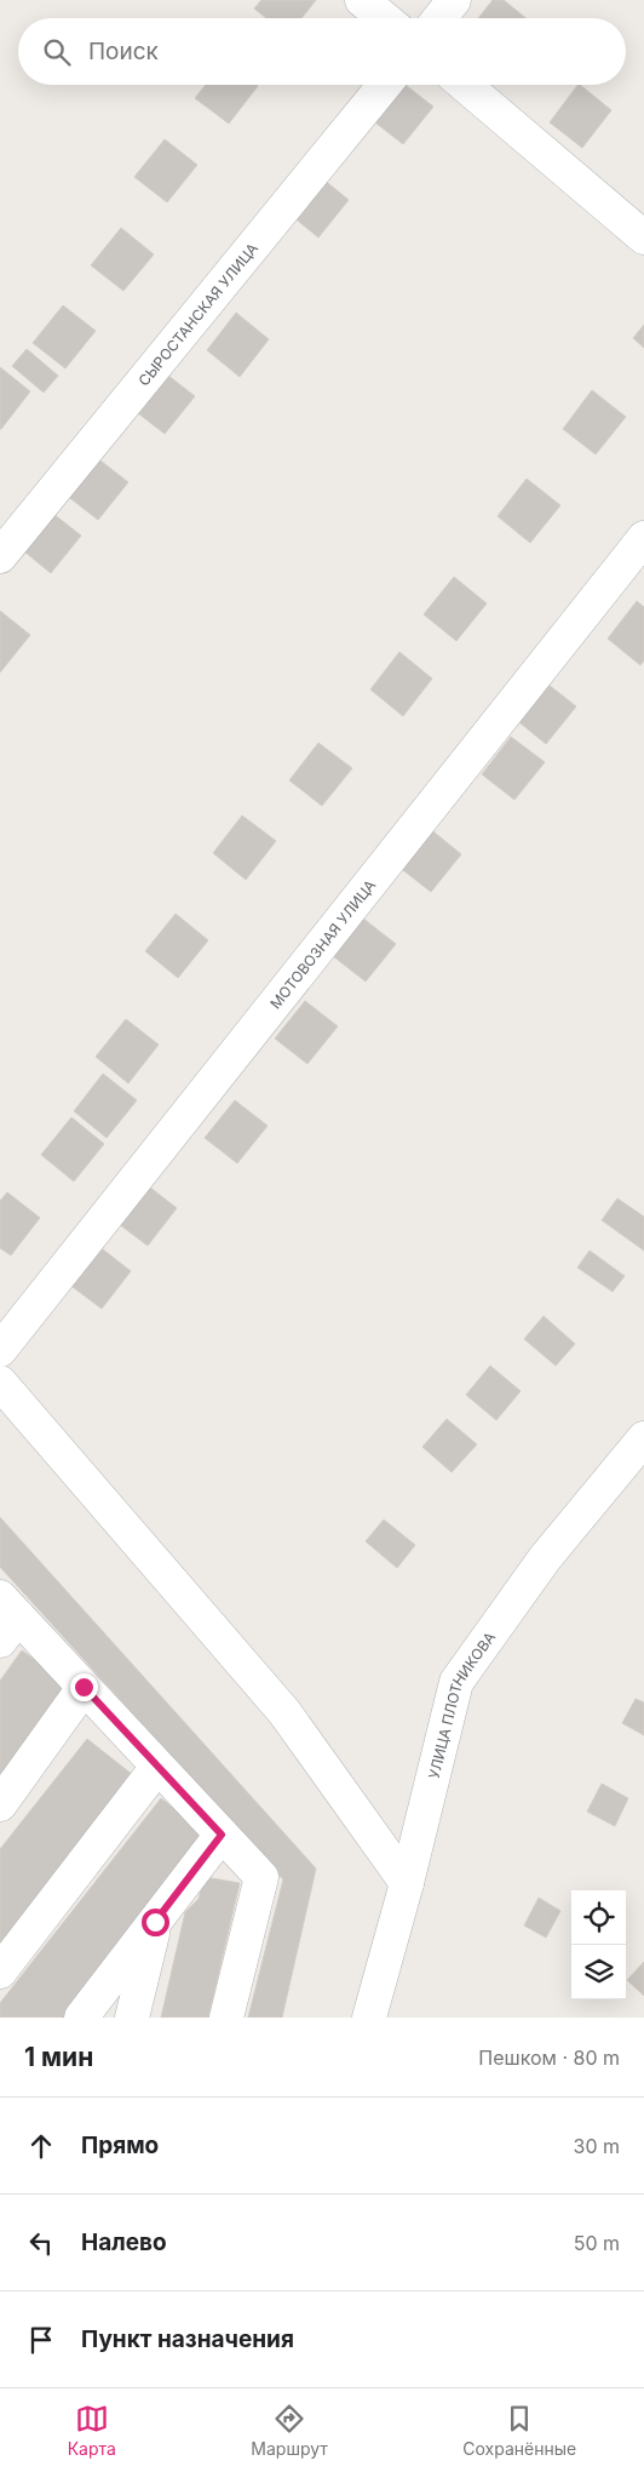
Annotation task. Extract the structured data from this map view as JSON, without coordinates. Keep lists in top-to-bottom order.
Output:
{
  "streets": {
    "street": ["СЫРОСТАНСКАЯ УЛИЦА", "МОТОВОЗНАЯ УЛИЦА", "УЛИЦА ПЛОТНИКОВА"]
  },
  "page": {
    "search": "Поиск",
    "heading": ["1 мин", "Пешком · 80 m"],
    "list": [
      ["Прямо", "30 m"],
      ["Налево", "50 m"],
      "Пункт назначения"
    ],
    "nav": ["Карта", "Маршрут", "Сохранённые"]
  }
}
